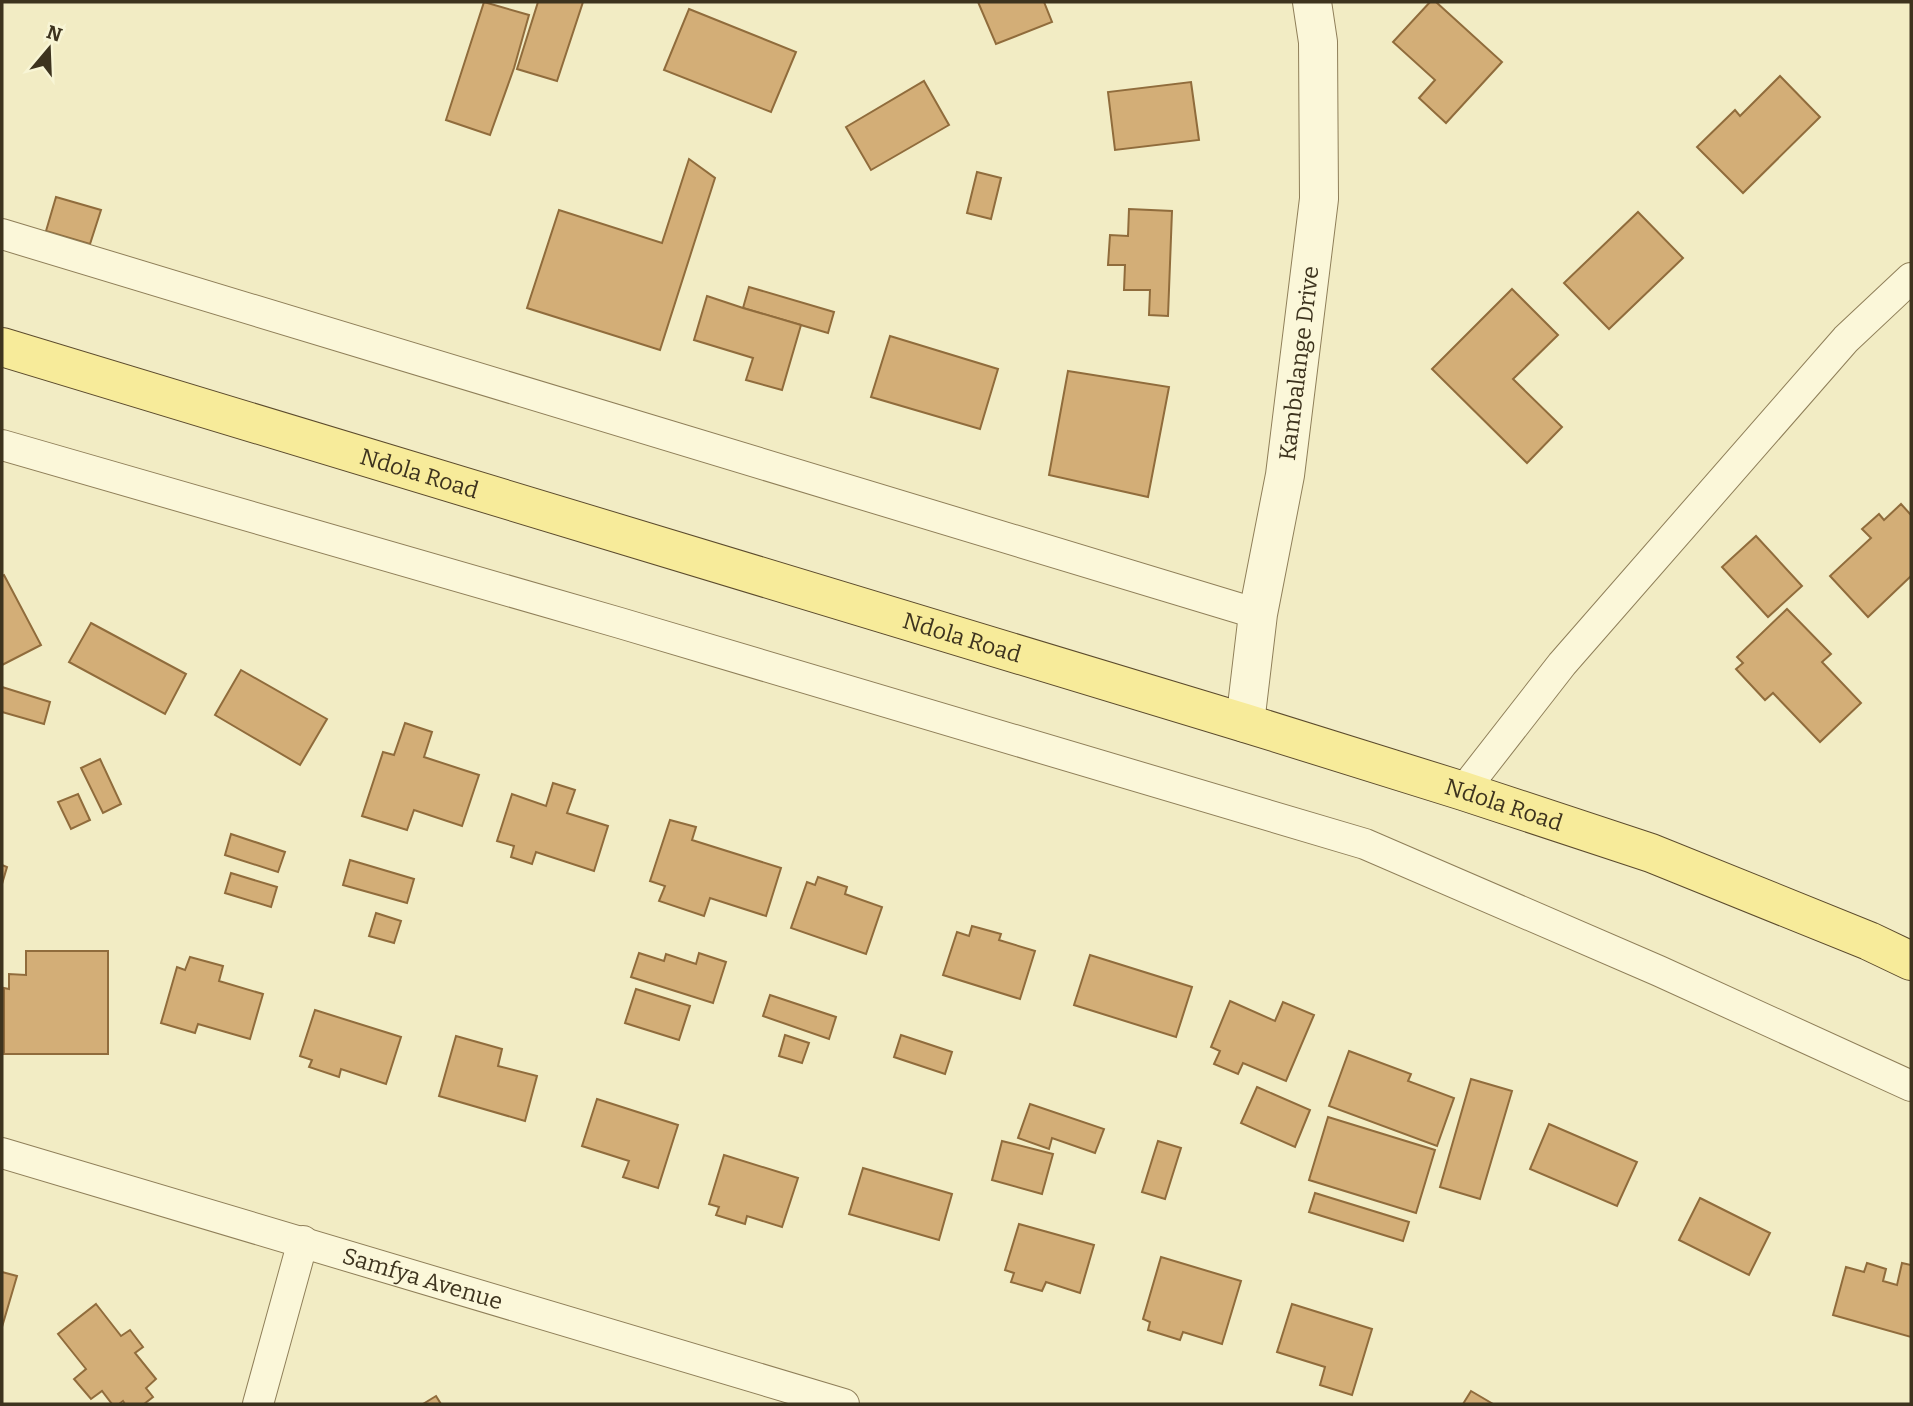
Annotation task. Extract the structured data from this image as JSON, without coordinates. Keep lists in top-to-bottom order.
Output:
{
  "streets": {
    "main road": ["Ndola Road"],
    "street": ["Kambalange Drive", "Samfya Avenue"]
  },
  "crossings": [
    ["Kambalange Drive", "Ndola Road"]
  ],
  "north": "top"
}
